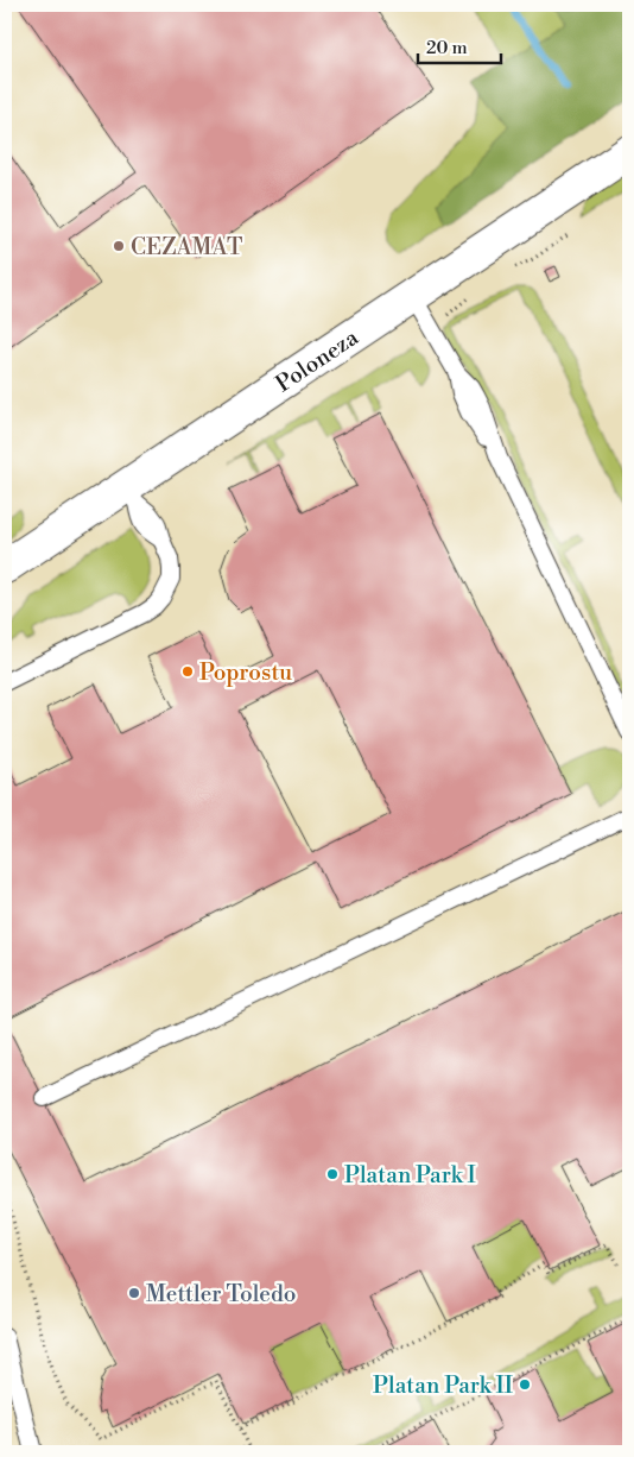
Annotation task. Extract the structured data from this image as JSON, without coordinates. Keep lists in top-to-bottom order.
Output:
{
  "streets": {
    "street": ["Poloneza"]
  },
  "places": [
    "CEZAMAT",
    "Poprostu",
    "Platan Park I",
    "Mettler Toledo",
    "Platan Park II"
  ],
  "scale_bar": "20 m"
}
